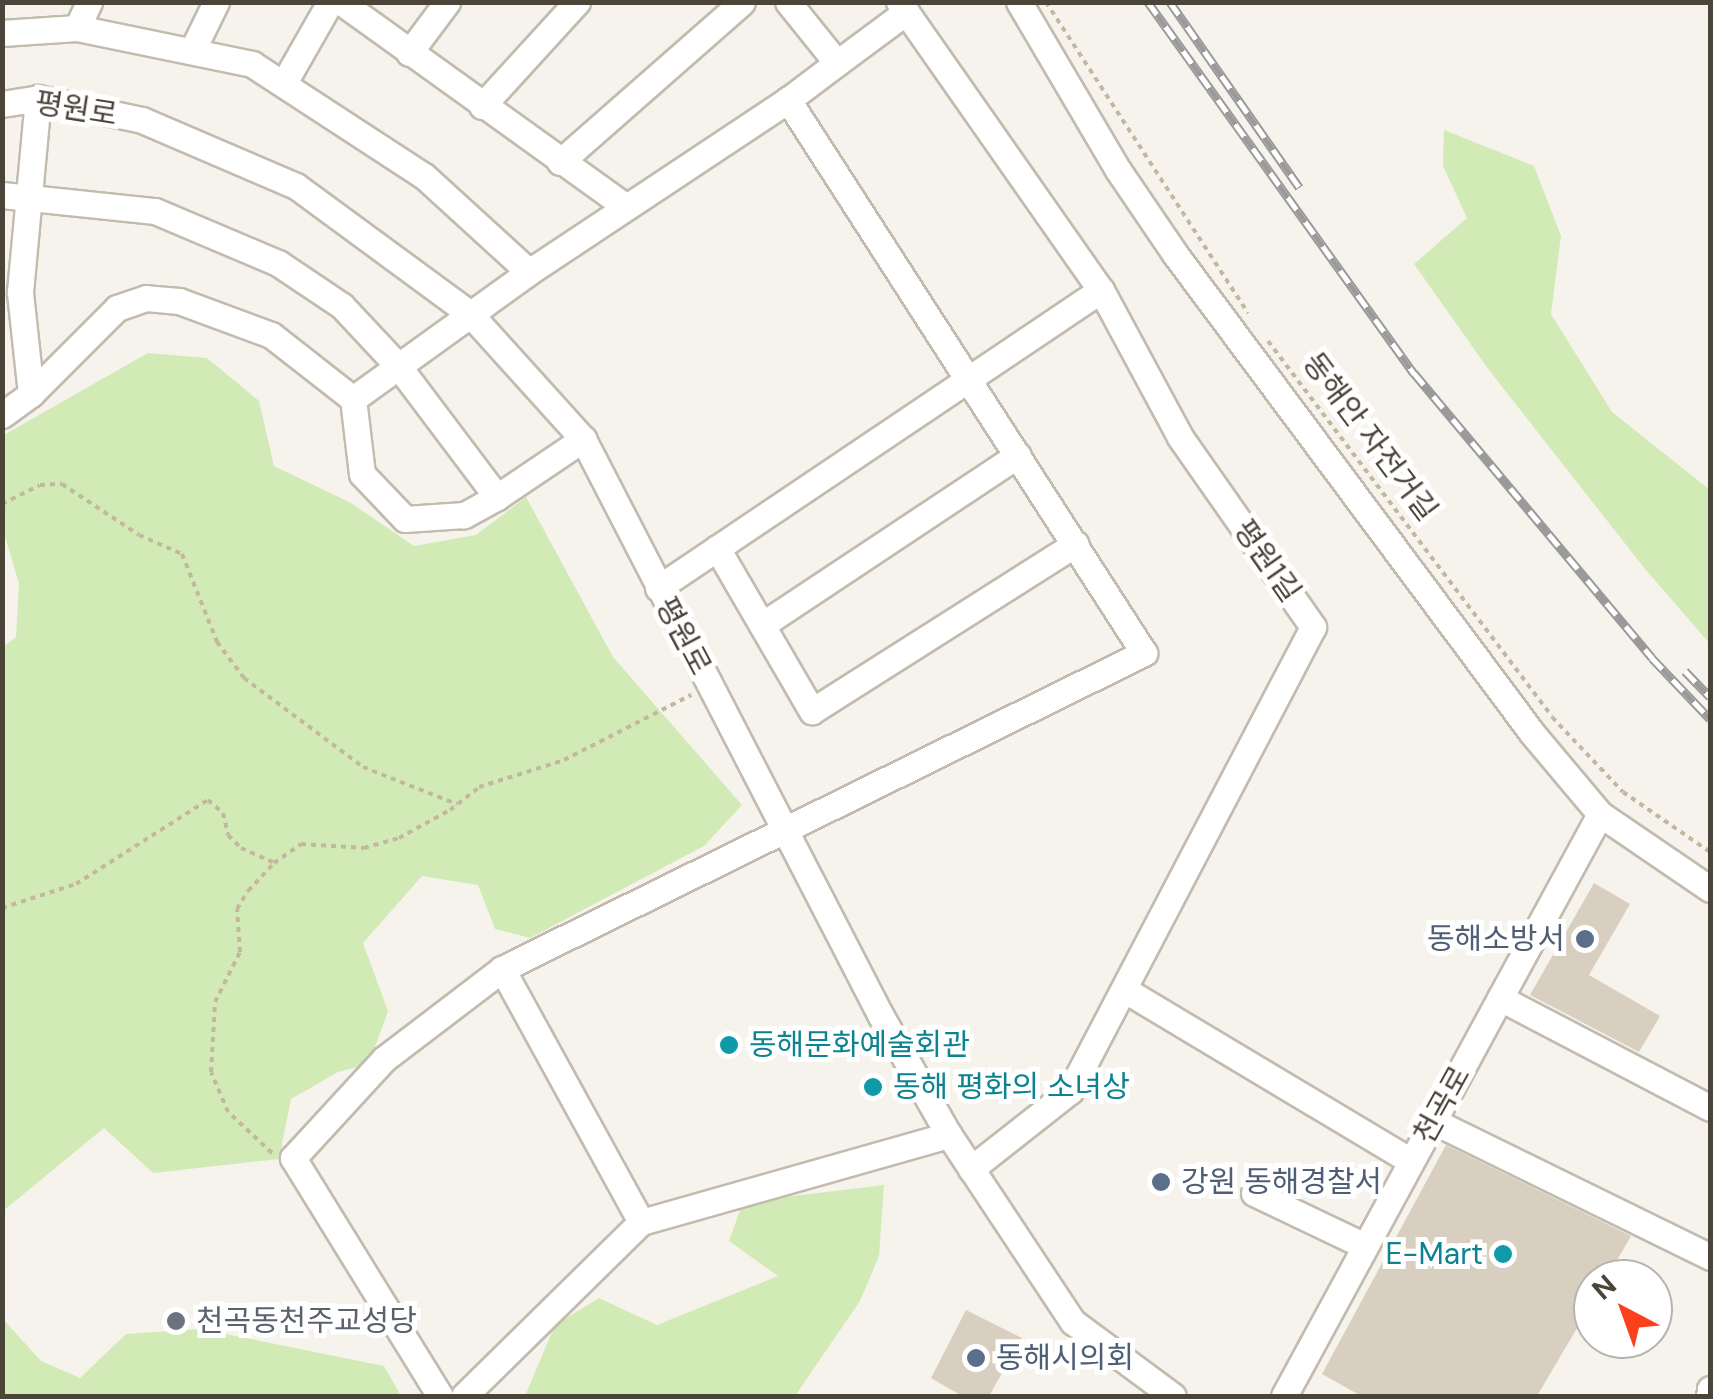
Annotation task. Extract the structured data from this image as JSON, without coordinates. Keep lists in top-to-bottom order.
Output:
{
  "streets": {
    "street": ["평원로", "평원1길", "천곡로"],
    "path": ["동해안 자전거길"]
  },
  "crossings": [
    ["평원로", "평원1길"]
  ],
  "places": [
    "동해소방서",
    "동해문화예술회관",
    "동해 평화의 소녀상",
    "강원 동해경찰서",
    "E-Mart",
    "천곡동천주교성당",
    "동해시의회"
  ],
  "north": "top left"
}
